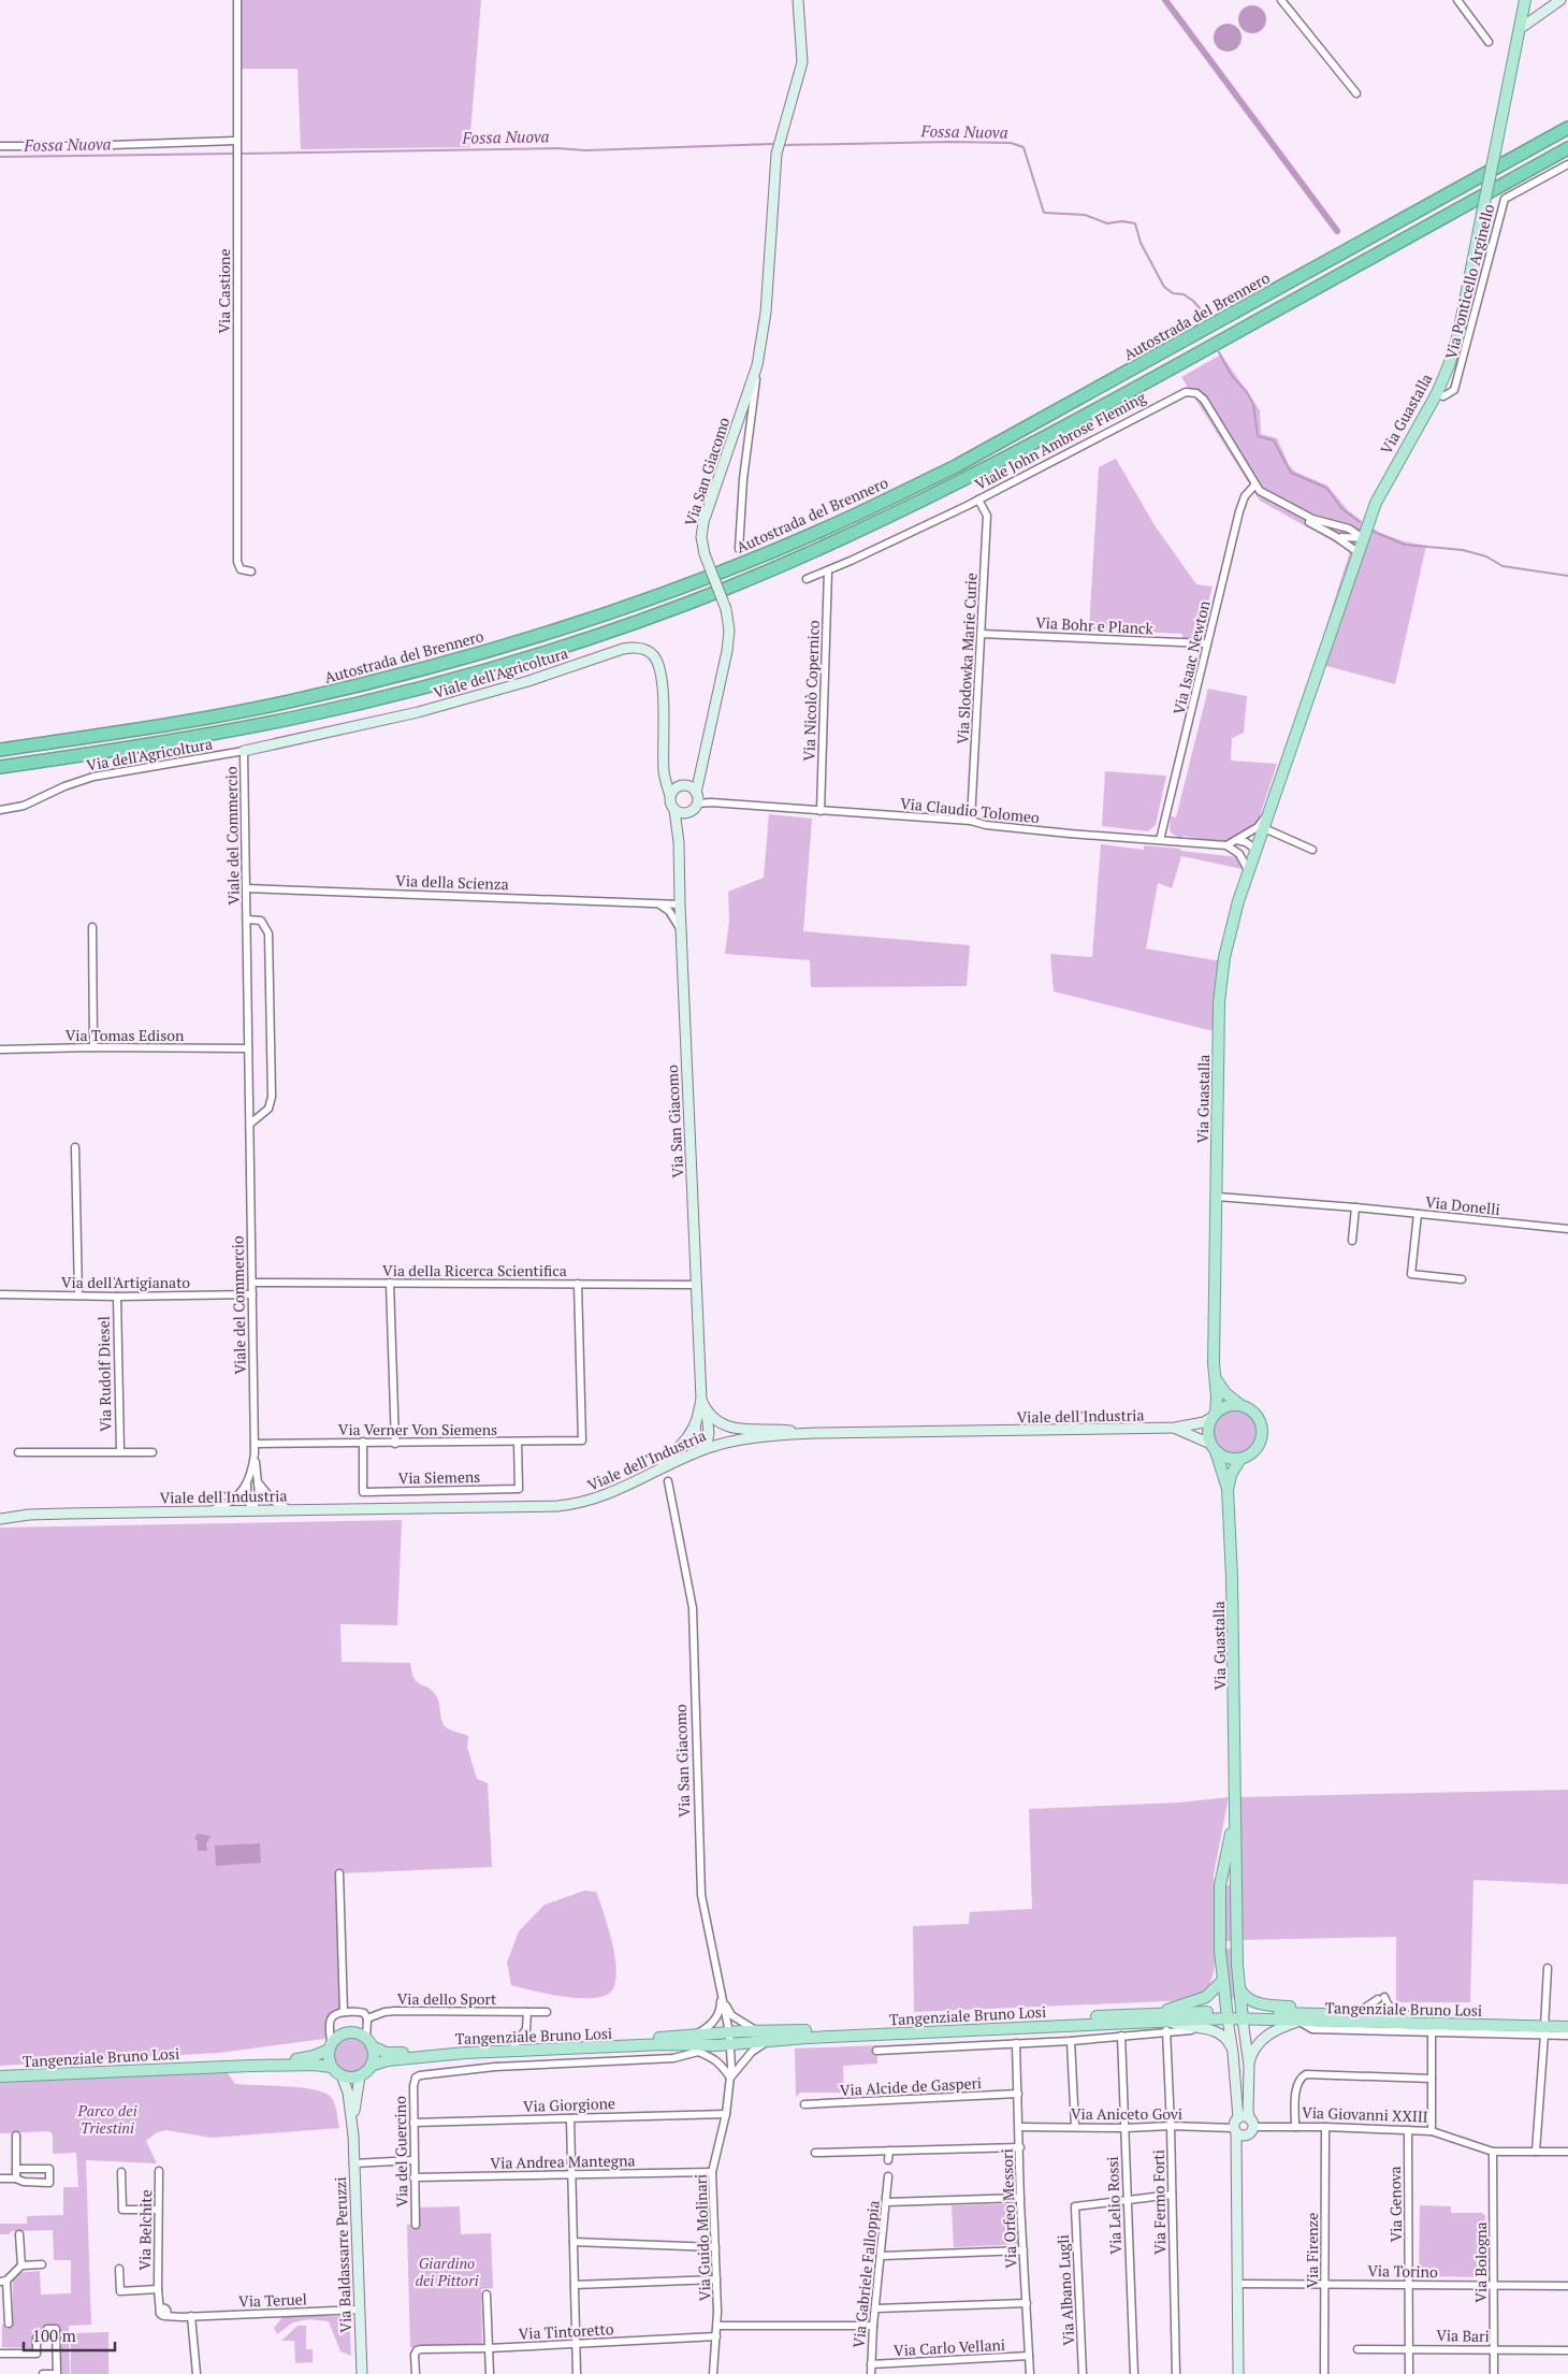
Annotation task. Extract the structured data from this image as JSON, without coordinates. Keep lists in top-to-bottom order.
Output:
{
  "streets": {
    "highway": ["Autostrada del Brennero"],
    "main road": ["Via Guastalla", "Tangenziale Bruno Losi"],
    "street": [
      "Via Ponticello Arginello",
      "Via Castione",
      "Viale John Ambrose Fleming",
      "Via San Giacomo",
      "Via Bohr e Planck",
      "Via Isaac Newton",
      "Via Slodowka Marie Curie",
      "Viale dell'Agricoltura",
      "Via Nicolò Copernico",
      "Via dell'Agricoltura",
      "Via Claudio Tolomeo",
      "Viale del Commercio",
      "Via della Scienza",
      "Via Tomas Edison",
      "Via Donelli",
      "Via della Ricerca Scientifica",
      "Via dell'Artigianato",
      "Via Rudolf Diesel",
      "Viale dell'Industria",
      "Via Verner Von Siemens",
      "Via Siemens",
      "Via dello Sport",
      "Via Alcide de Gasperi",
      "Via Giorgione",
      "Via Aniceto Govi",
      "Via Giovanni XXIII",
      "Via del Guercino",
      "Via Andrea Mantegna",
      "Via Fermo Forti",
      "Via Genova",
      "Via Lelio Rossi",
      "Via Orfeo Messori",
      "Via Belchite",
      "Via Guido Molinari",
      "Via Firenze",
      "Via Baldassarre Peruzzi",
      "Via Bologna",
      "Via Torino",
      "Via Gabriele Falloppia",
      "Via Albano Lugli",
      "Via Teruel",
      "Via Tintoretto",
      "Via Bari",
      "Via Carlo Vellani"
    ]
  },
  "crossings": [
    ["Via Ponticello Arginello", "Via Guastalla"],
    ["Via Guastalla", "Viale John Ambrose Fleming"],
    ["Via Guastalla", "Via Donelli"],
    ["Via Guastalla", "Viale dell'Industria"],
    ["Via Guastalla", "Tangenziale Bruno Losi"],
    ["Via Guastalla", "Via Aniceto Govi"],
    ["Via Guastalla", "Via Giovanni XXIII"],
    ["Viale John Ambrose Fleming", "Via Isaac Newton"],
    ["Viale John Ambrose Fleming", "Via Slodowka Marie Curie"],
    ["Viale John Ambrose Fleming", "Via Nicolò Copernico"],
    ["Via San Giacomo", "Viale dell'Agricoltura"],
    ["Via San Giacomo", "Via Claudio Tolomeo"],
    ["Via San Giacomo", "Via della Scienza"],
    ["Via San Giacomo", "Via della Ricerca Scientifica"],
    ["Via San Giacomo", "Viale dell'Industria"],
    ["Via San Giacomo", "Tangenziale Bruno Losi"],
    ["Via San Giacomo", "Via Guido Molinari"],
    ["Via Bohr e Planck", "Via Isaac Newton"],
    ["Via Bohr e Planck", "Via Slodowka Marie Curie"],
    ["Via Isaac Newton", "Via Claudio Tolomeo"],
    ["Via Slodowka Marie Curie", "Via Claudio Tolomeo"],
    ["Viale dell'Agricoltura", "Via dell'Agricoltura"],
    ["Viale dell'Agricoltura", "Via Claudio Tolomeo"],
    ["Viale dell'Agricoltura", "Viale del Commercio"],
    ["Via Nicolò Copernico", "Via Claudio Tolomeo"],
    ["Via dell'Agricoltura", "Viale del Commercio"],
    ["Viale del Commercio", "Via della Scienza"],
    ["Viale del Commercio", "Via Tomas Edison"],
    ["Viale del Commercio", "Via della Ricerca Scientifica"],
    ["Viale del Commercio", "Via dell'Artigianato"],
    ["Viale del Commercio", "Via Verner Von Siemens"],
    ["Via della Ricerca Scientifica", "Via Verner Von Siemens"],
    ["Via dell'Artigianato", "Via Rudolf Diesel"],
    ["Via Verner Von Siemens", "Via Siemens"],
    ["Tangenziale Bruno Losi", "Via Fermo Forti"],
    ["Tangenziale Bruno Losi", "Via Guido Molinari"],
    ["Tangenziale Bruno Losi", "Via Baldassarre Peruzzi"],
    ["Via Alcide de Gasperi", "Via Orfeo Messori"],
    ["Via Giorgione", "Via del Guercino"],
    ["Via Giorgione", "Via Guido Molinari"],
    ["Via Aniceto Govi", "Via Fermo Forti"],
    ["Via Aniceto Govi", "Via Lelio Rossi"],
    ["Via Aniceto Govi", "Via Orfeo Messori"],
    ["Via Giovanni XXIII", "Via Genova"],
    ["Via Giovanni XXIII", "Via Firenze"],
    ["Via Giovanni XXIII", "Via Bologna"],
    ["Via del Guercino", "Via Andrea Mantegna"],
    ["Via Andrea Mantegna", "Via Guido Molinari"],
    ["Via Genova", "Via Torino"],
    ["Via Genova", "Via Bari"],
    ["Via Lelio Rossi", "Via Albano Lugli"],
    ["Via Orfeo Messori", "Via Carlo Vellani"],
    ["Via Belchite", "Via Teruel"],
    ["Via Guido Molinari", "Via Tintoretto"],
    ["Via Firenze", "Via Torino"],
    ["Via Baldassarre Peruzzi", "Via Teruel"],
    ["Via Bologna", "Via Torino"],
    ["Via Bologna", "Via Bari"],
    ["Via Gabriele Falloppia", "Via Carlo Vellani"]
  ],
  "water": ["Fossa Nuova"],
  "parks": ["Parco dei Triestini", "Giardino dei Pittori"],
  "scale_bar": "100 m"
}
